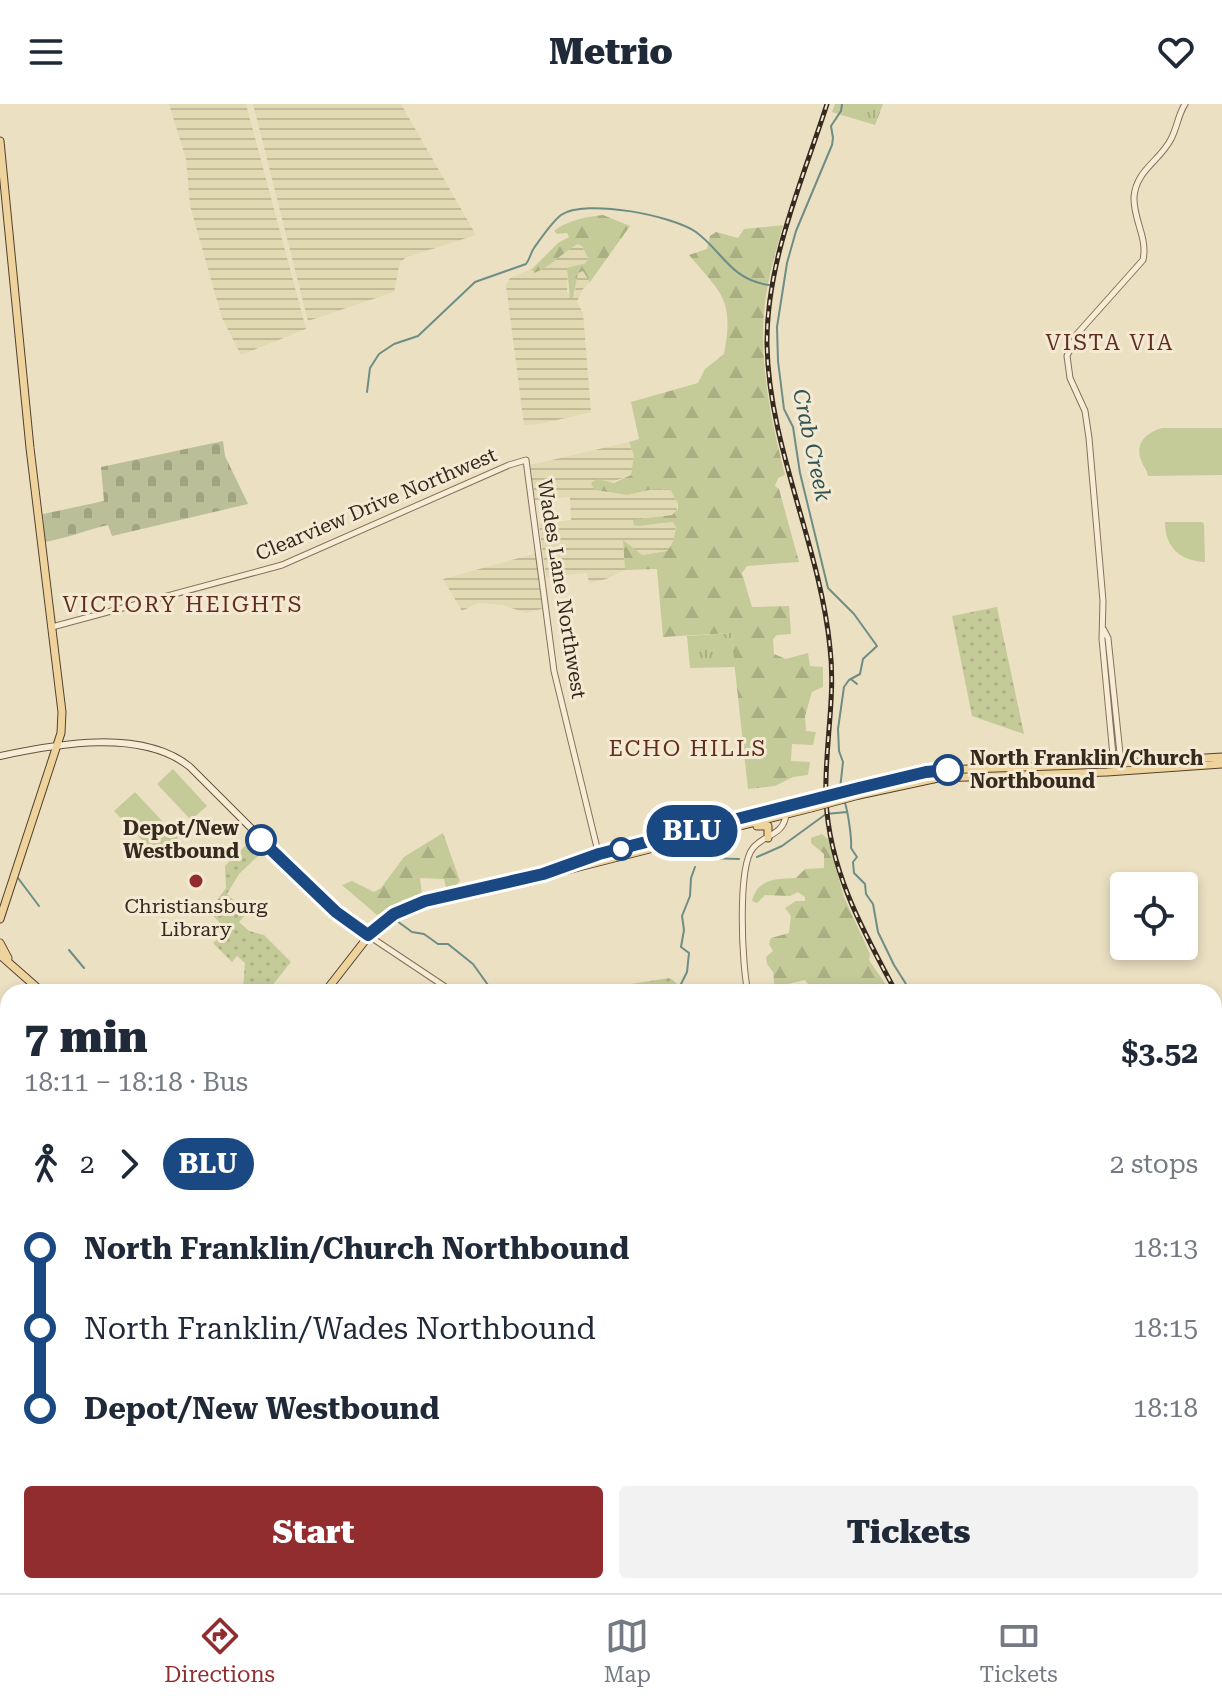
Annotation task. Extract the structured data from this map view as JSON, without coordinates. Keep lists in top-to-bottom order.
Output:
{
  "streets": {
    "street": ["Clearview Drive Northwest", "Wades Lane Northwest"]
  },
  "crossings": [
    ["Clearview Drive Northwest", "Wades Lane Northwest"]
  ],
  "districts": ["VISTA VIA", "VICTORY HEIGHTS", "ECHO HILLS"],
  "water": ["Crab Creek"],
  "places": ["North Franklin/Church Northbound", "Depot/New Westbound", "Christiansburg Library"],
  "lines": ["bus line BLU"],
  "page": {
    "header": "Metrio",
    "on_map": "BLU",
    "heading": ["7 min", "18:11 – 18:18 · Bus", "$3.52"],
    "legs": ["2", "BLU", "2 stops"],
    "list": [
      {
        "name": "North Franklin/Church Northbound",
        "value": "18:13"
      },
      {
        "name": "North Franklin/Wades Northbound",
        "value": "18:15"
      },
      {
        "name": "Depot/New Westbound",
        "value": "18:18"
      }
    ],
    "buttons": ["Start", "Tickets"],
    "tabs": ["Directions", "Map", "Tickets"]
  }
}
